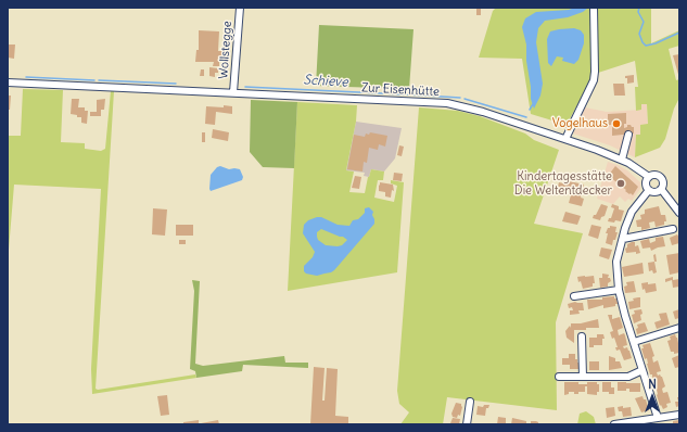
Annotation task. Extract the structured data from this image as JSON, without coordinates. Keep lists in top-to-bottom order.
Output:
{
  "streets": {
    "street": ["Wollstegge", "Zur Eisenhütte"]
  },
  "crossings": [
    ["Wollstegge", "Zur Eisenhütte"]
  ],
  "water": ["Schieve"],
  "places": ["Vogelhaus", "Kindertagesstätte Die Weltentdecker"],
  "north": "top"
}
